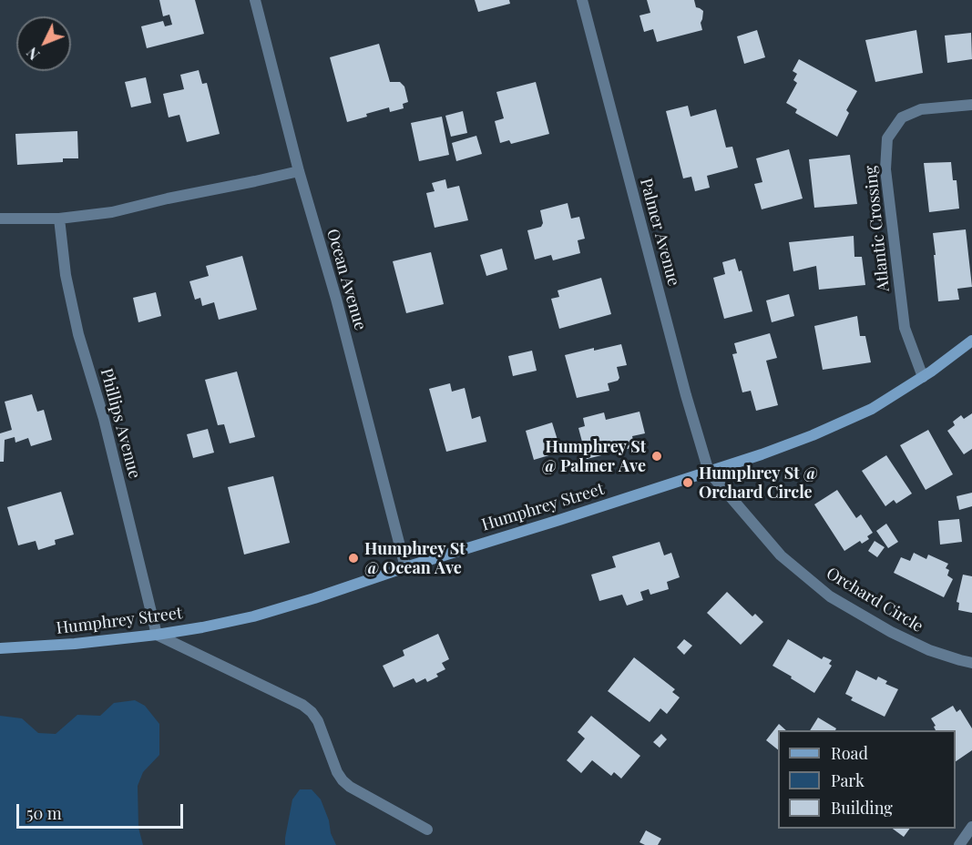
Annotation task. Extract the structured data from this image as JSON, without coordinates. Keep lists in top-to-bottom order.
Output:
{
  "streets": {
    "main road": ["Humphrey Street"],
    "street": [
      "Atlantic Crossing",
      "Palmer Avenue",
      "Ocean Avenue",
      "Phillips Avenue",
      "Orchard Circle"
    ]
  },
  "crossings": [
    ["Atlantic Crossing", "Humphrey Street"],
    ["Palmer Avenue", "Humphrey Street"],
    ["Palmer Avenue", "Orchard Circle"],
    ["Ocean Avenue", "Humphrey Street"],
    ["Phillips Avenue", "Humphrey Street"],
    ["Humphrey Street", "Orchard Circle"]
  ],
  "places": ["Humphrey St @ Palmer Ave", "Humphrey St @ Orchard Circle", "Humphrey St @ Ocean Ave"],
  "legend": ["Road", "Park", "Building"],
  "scale_bar": "50 m",
  "north": "bottom left"
}
